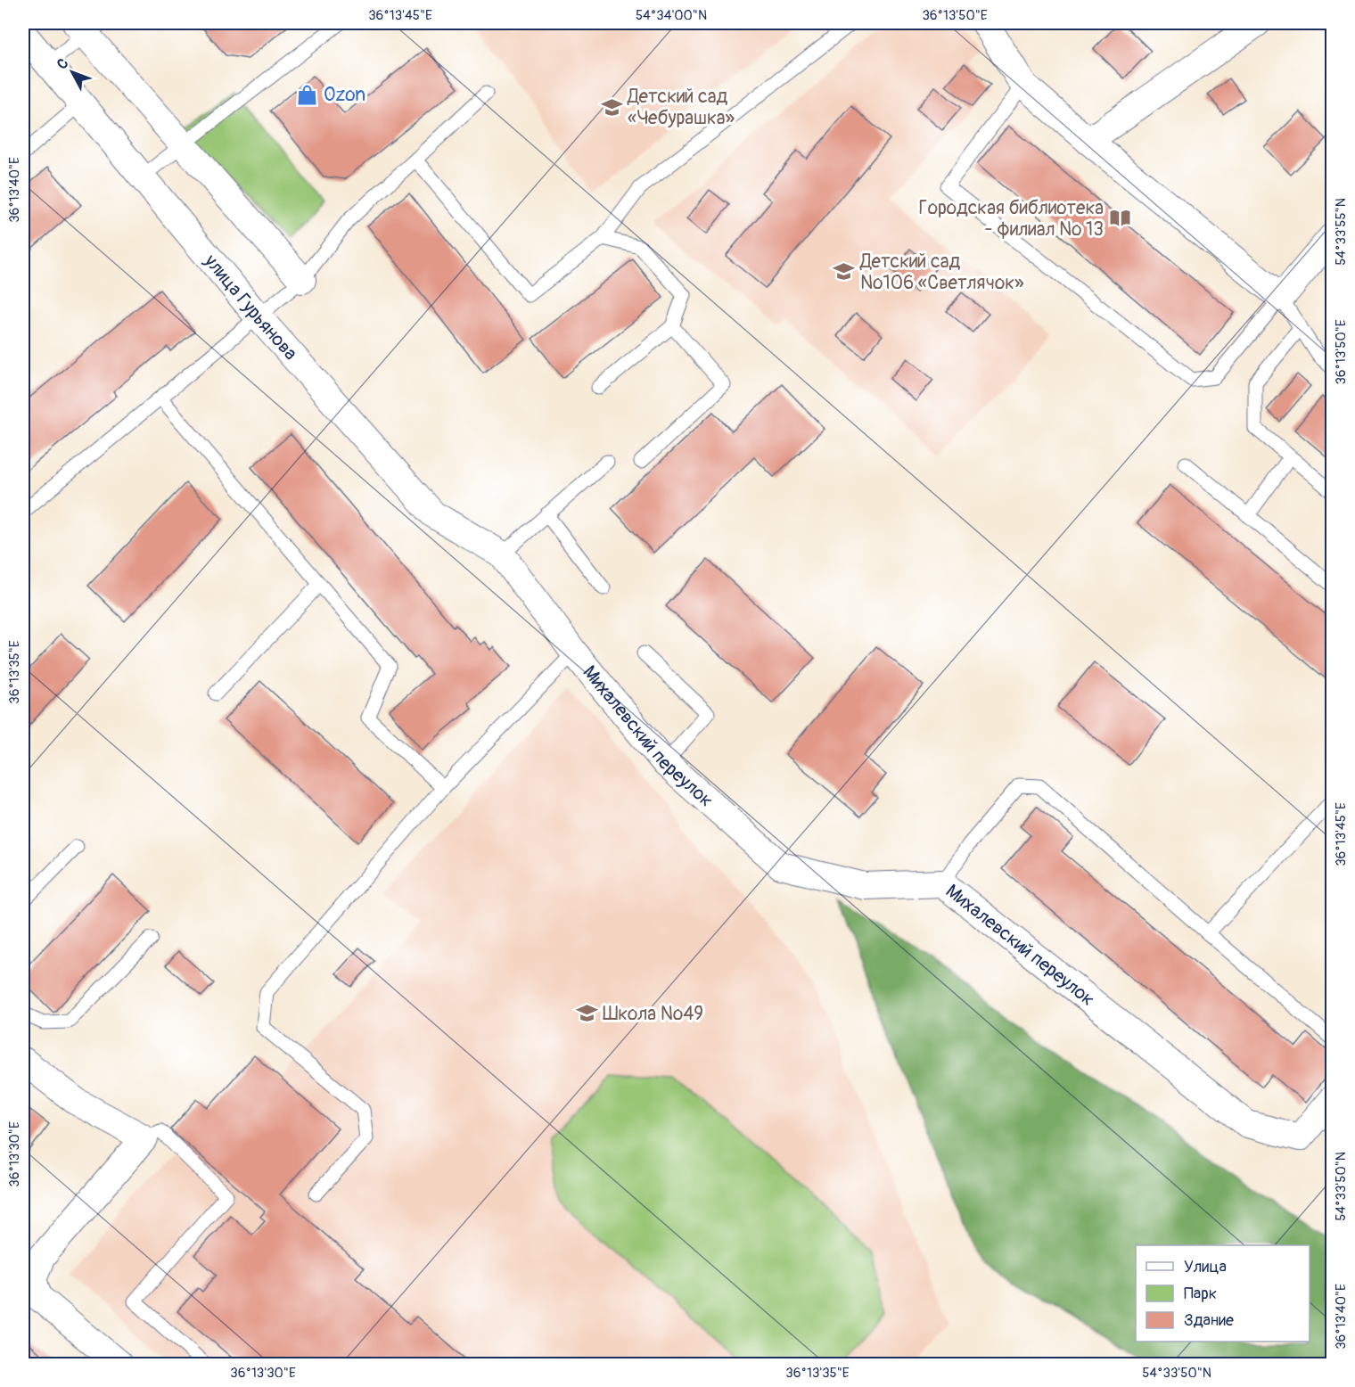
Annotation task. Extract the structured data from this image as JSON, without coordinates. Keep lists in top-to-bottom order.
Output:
{
  "streets": {
    "street": ["улица Гурьянова", "Михалевский переулок"]
  },
  "crossings": [
    ["улица Гурьянова", "Михалевский переулок"]
  ],
  "places": {
    "shop": ["Ozon"],
    "school or university": ["Детский сад «Чебурашка»", "Детский сад №106 «Светлячок»", "Школа №49"],
    "library": ["Городская библиотека - филиал № 13"]
  },
  "legend": ["Улица", "Парк", "Здание"],
  "north": "top left",
  "coordinates": [
    "36°13'45\"E",
    "54°34'00\"N",
    "36°13'50\"E",
    "36°13'40\"E",
    "54°33'55\"N",
    "36°13'35\"E",
    "36°13'30\"E",
    "54°33'50\"N"
  ]
}
